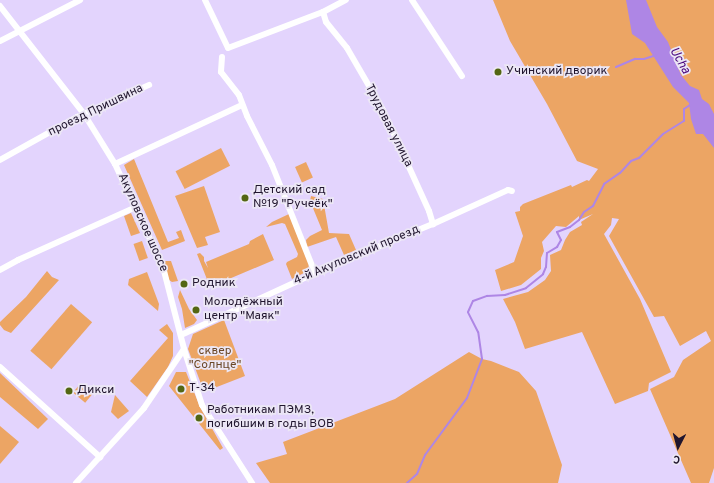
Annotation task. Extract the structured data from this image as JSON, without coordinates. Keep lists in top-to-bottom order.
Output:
{
  "streets": {
    "street": [
      "проезд Пришвина",
      "Трудовая улица",
      "Акуловское шоссе",
      "4-й Акуловский проезд"
    ]
  },
  "crossings": [
    ["проезд Пришвина", "Акуловское шоссе"],
    ["Трудовая улица", "4-й Акуловский проезд"],
    ["Акуловское шоссе", "4-й Акуловский проезд"]
  ],
  "water": ["Ucha"],
  "parks": ["сквер \"Солнце\""],
  "places": [
    "Учинский дворик",
    "Детский сад №19 \"Ручеёк\"",
    "Родник",
    "Молодёжный центр \"Маяк\"",
    "Т-34",
    "Дикси",
    "Работникам ПЭМЗ, погибшим в годы ВОВ"
  ],
  "north": "bottom"
}
